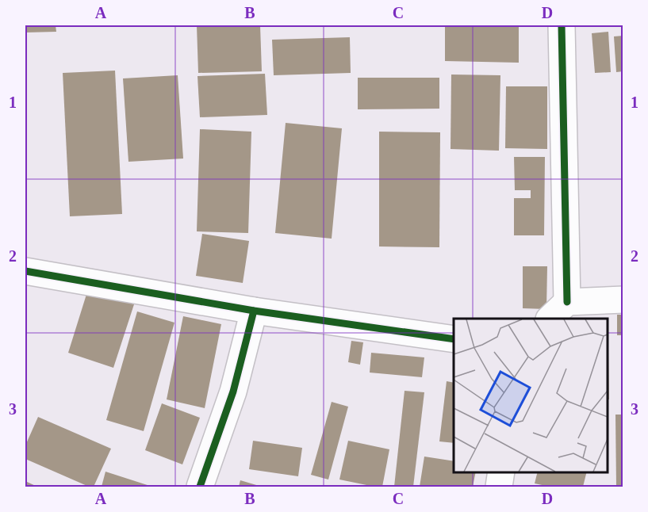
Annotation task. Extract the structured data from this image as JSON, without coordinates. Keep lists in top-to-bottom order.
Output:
{
  "grid": {
    "columns": [
      "A",
      "B",
      "C",
      "D"
    ],
    "rows": ["1", "2", "3"]
  }
}
